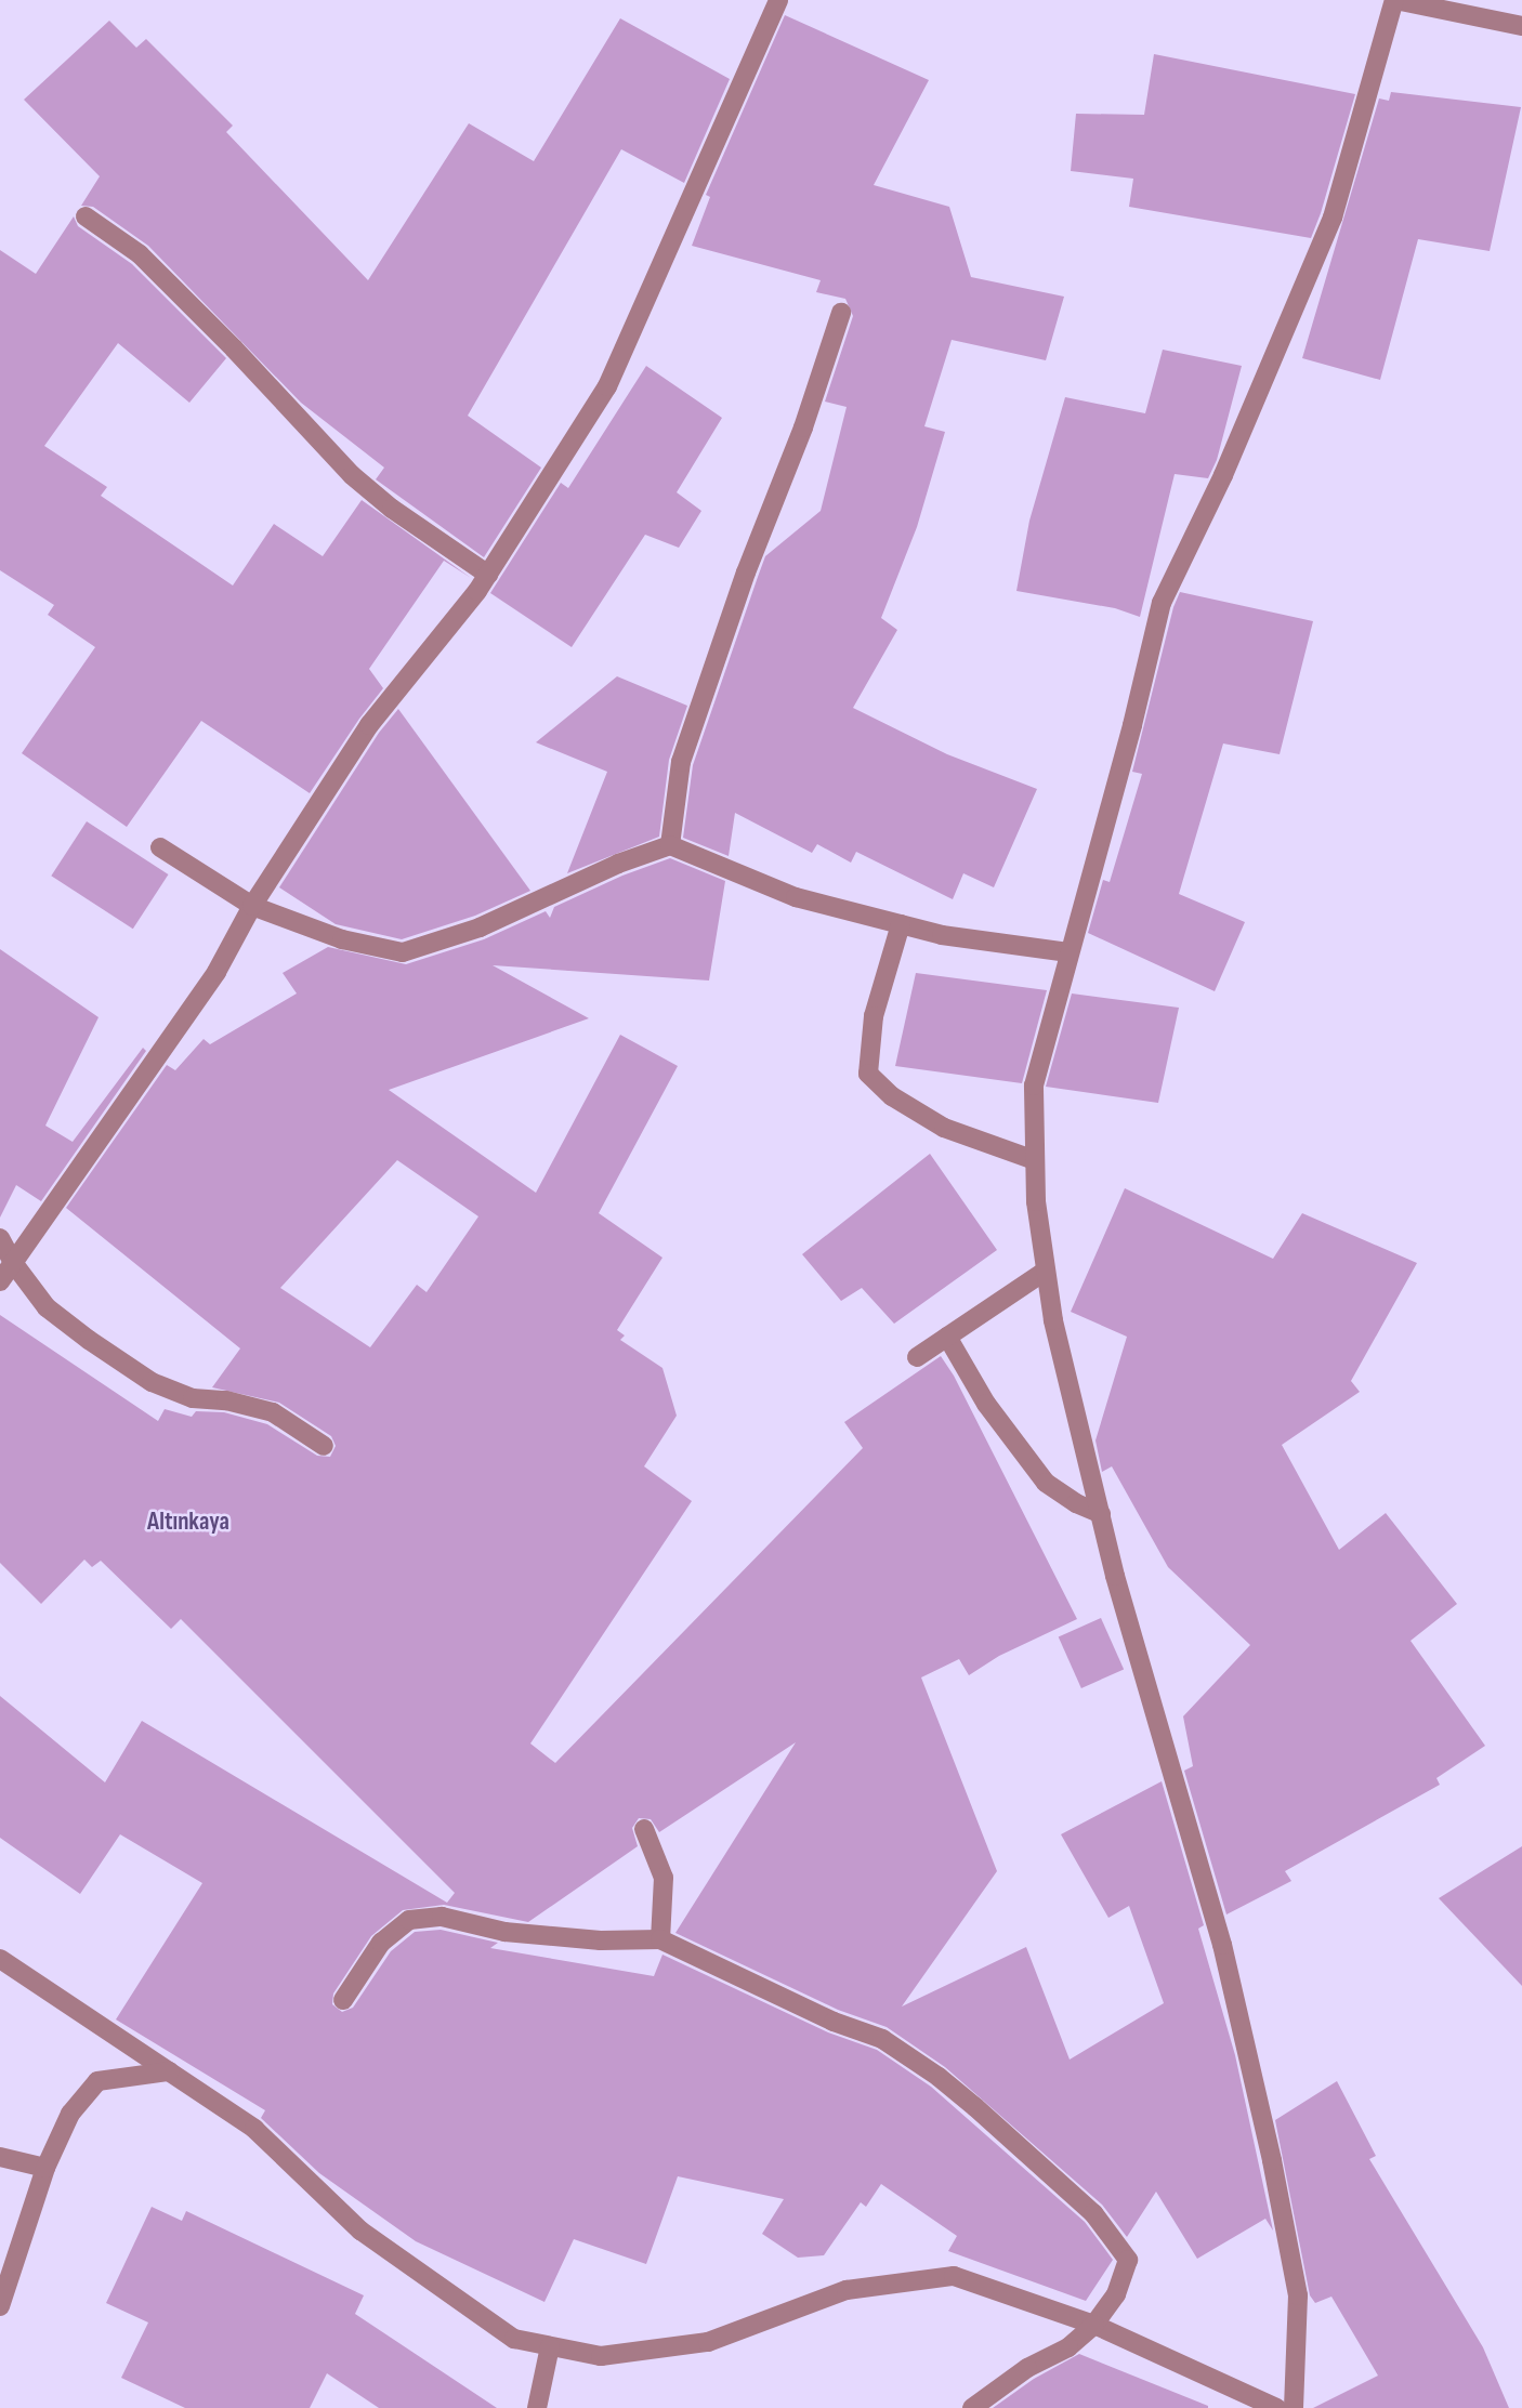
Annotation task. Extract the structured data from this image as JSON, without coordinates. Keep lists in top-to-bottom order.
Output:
{
  "districts": ["Altınkaya"]
}
